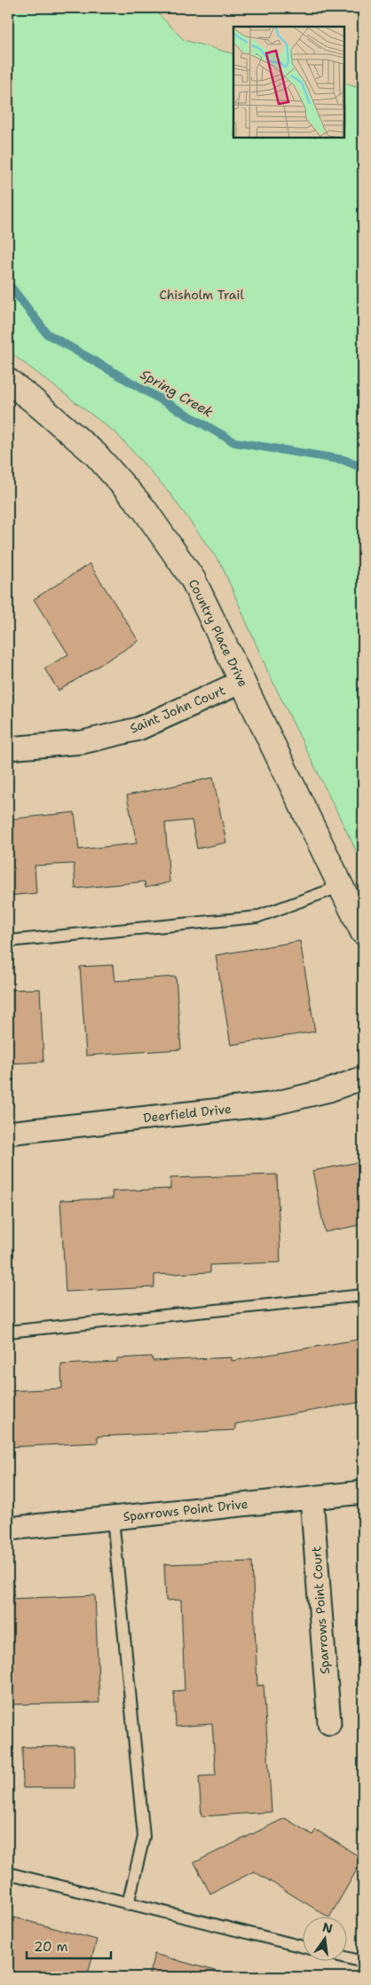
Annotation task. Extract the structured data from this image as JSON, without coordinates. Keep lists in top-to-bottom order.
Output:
{
  "streets": {
    "street": [
      "Country Place Drive",
      "Saint John Court",
      "Deerfield Drive",
      "Sparrows Point Drive",
      "Sparrows Point Court"
    ]
  },
  "crossings": [
    ["Country Place Drive", "Saint John Court"],
    ["Sparrows Point Drive", "Sparrows Point Court"]
  ],
  "water": ["Spring Creek"],
  "parks": ["Chisholm Trail"],
  "scale_bar": "20 m",
  "north": "top"
}
